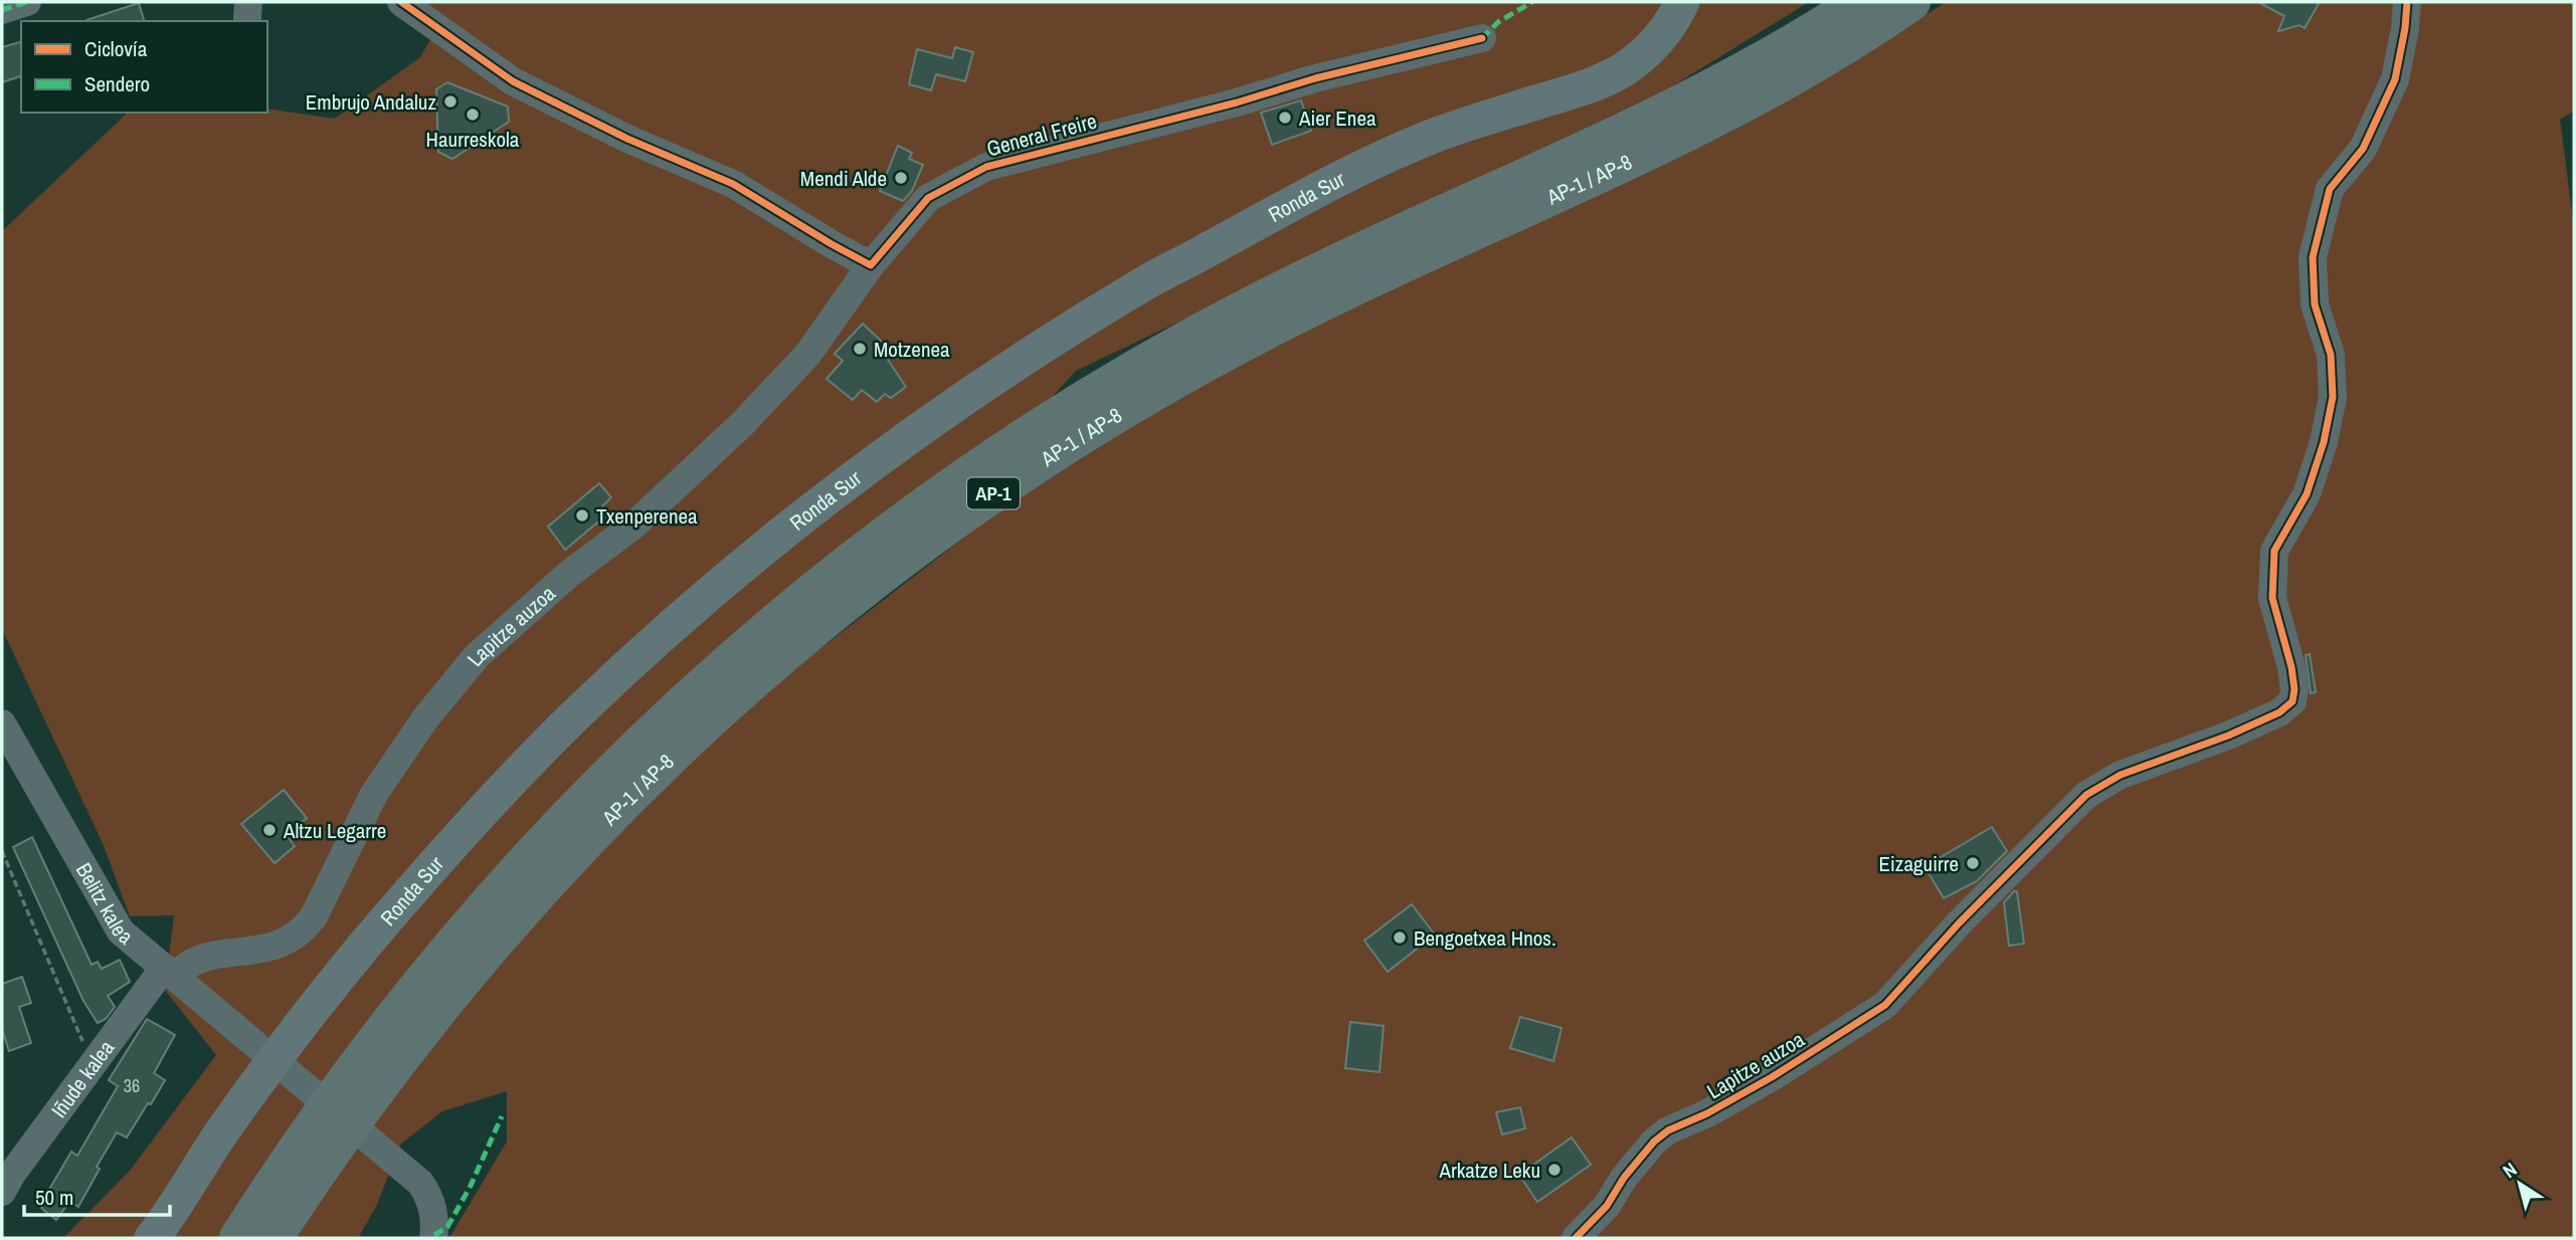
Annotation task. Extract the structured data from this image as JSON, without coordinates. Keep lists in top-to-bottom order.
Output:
{
  "streets": {
    "highway": ["AP-1 / AP-8", "AP-1"],
    "main road": ["Ronda Sur"],
    "street": [
      "General Freire",
      "Lapitze auzoa",
      "Belitz kalea",
      "Iñude kalea"
    ]
  },
  "crossings": [
    ["General Freire", "Lapitze auzoa"],
    ["Lapitze auzoa", "Belitz kalea"],
    ["Lapitze auzoa", "Iñude kalea"],
    ["Belitz kalea", "Iñude kalea"]
  ],
  "places": [
    "Embrujo Andaluz",
    "Haurreskola",
    "Aier Enea",
    "Mendi Alde",
    "Motzenea",
    "Txenperenea",
    "Altzu Legarre",
    "Eizaguirre",
    "Bengoetxea Hnos.",
    "Arkatze Leku"
  ],
  "house_numbers": ["36"],
  "legend": ["Ciclovía", "Sendero"],
  "scale_bar": "50 m",
  "north": "top left"
}
